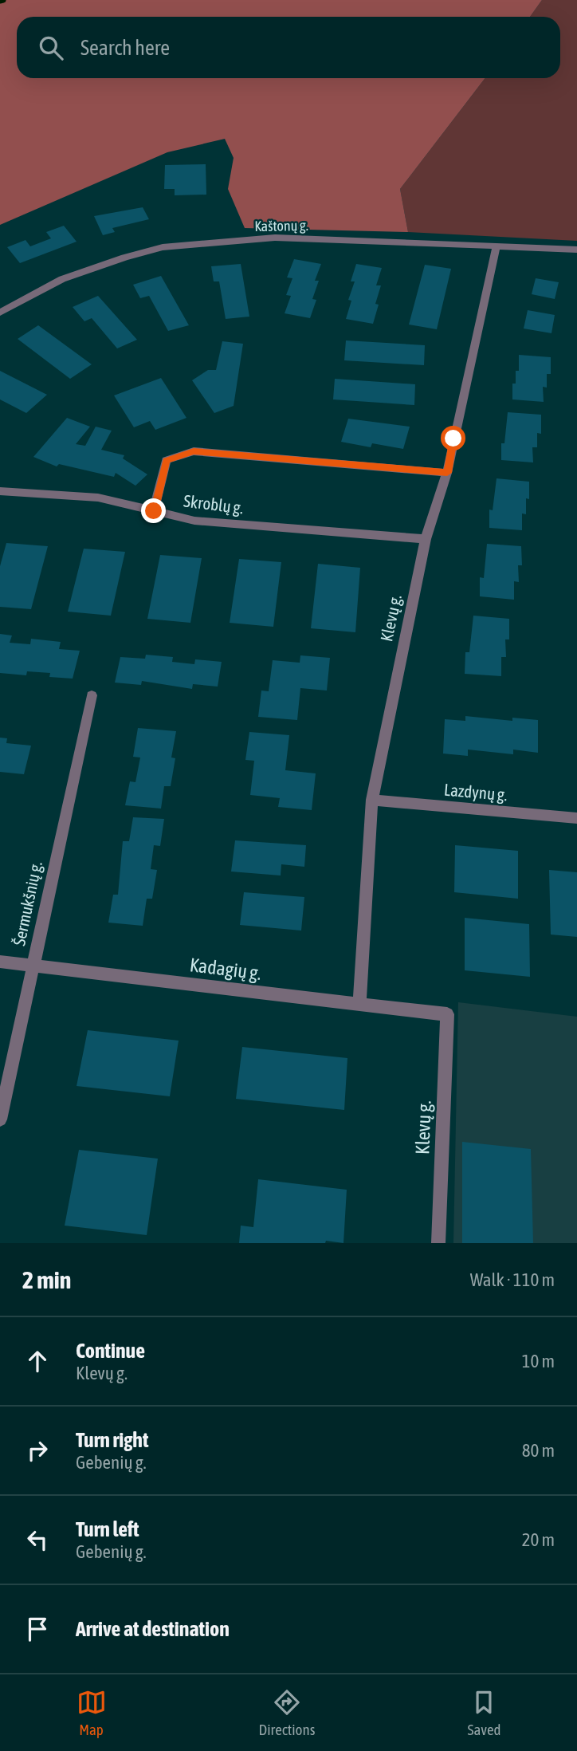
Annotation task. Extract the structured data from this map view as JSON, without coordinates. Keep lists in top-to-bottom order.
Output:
{
  "streets": {
    "street": [
      "Kaštonų g.",
      "Skroblų g.",
      "Klevų g.",
      "Lazdynų g.",
      "Šermukšnių g.",
      "Kadagių g."
    ]
  },
  "crossings": [
    ["Kaštonų g.", "Klevų g."],
    ["Skroblų g.", "Klevų g."],
    ["Klevų g.", "Lazdynų g."],
    ["Klevų g.", "Kadagių g."],
    ["Šermukšnių g.", "Kadagių g."]
  ],
  "page": {
    "search": "Search here",
    "heading": ["2 min", "Walk · 110 m"],
    "list": [
      ["Continue", "Klevų g.", "10 m"],
      ["Turn right", "Gebenių g.", "80 m"],
      ["Turn left", "Gebenių g.", "20 m"],
      "Arrive at destination"
    ],
    "nav": ["Map", "Directions", "Saved"]
  }
}
